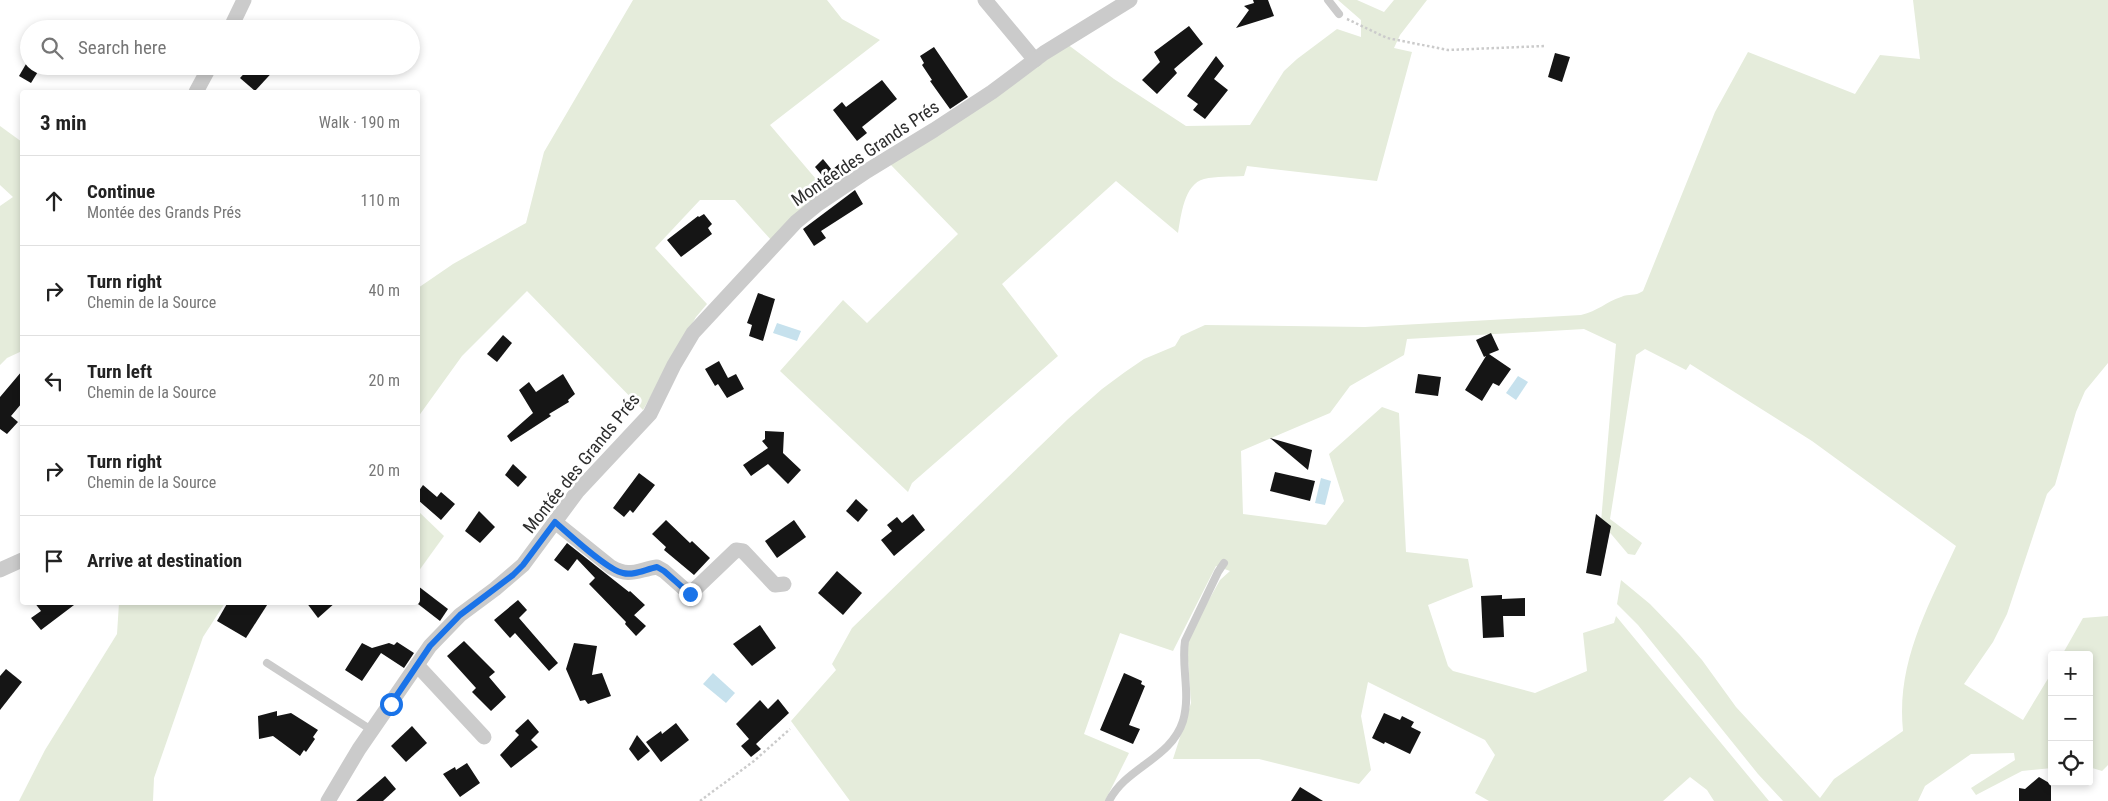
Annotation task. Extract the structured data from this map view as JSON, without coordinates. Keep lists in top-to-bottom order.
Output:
{
  "streets": {
    "street": ["Montée des Grands Prés"]
  },
  "page": {
    "search": "Search here",
    "heading": ["3 min", "Walk · 190 m"],
    "list": [
      ["Continue", "Montée des Grands Prés", "110 m"],
      ["Turn right", "Chemin de la Source", "40 m"],
      ["Turn left", "Chemin de la Source", "20 m"],
      ["Turn right", "Chemin de la Source", "20 m"],
      "Arrive at destination"
    ],
    "map_buttons": ["+", "−"]
  }
}
